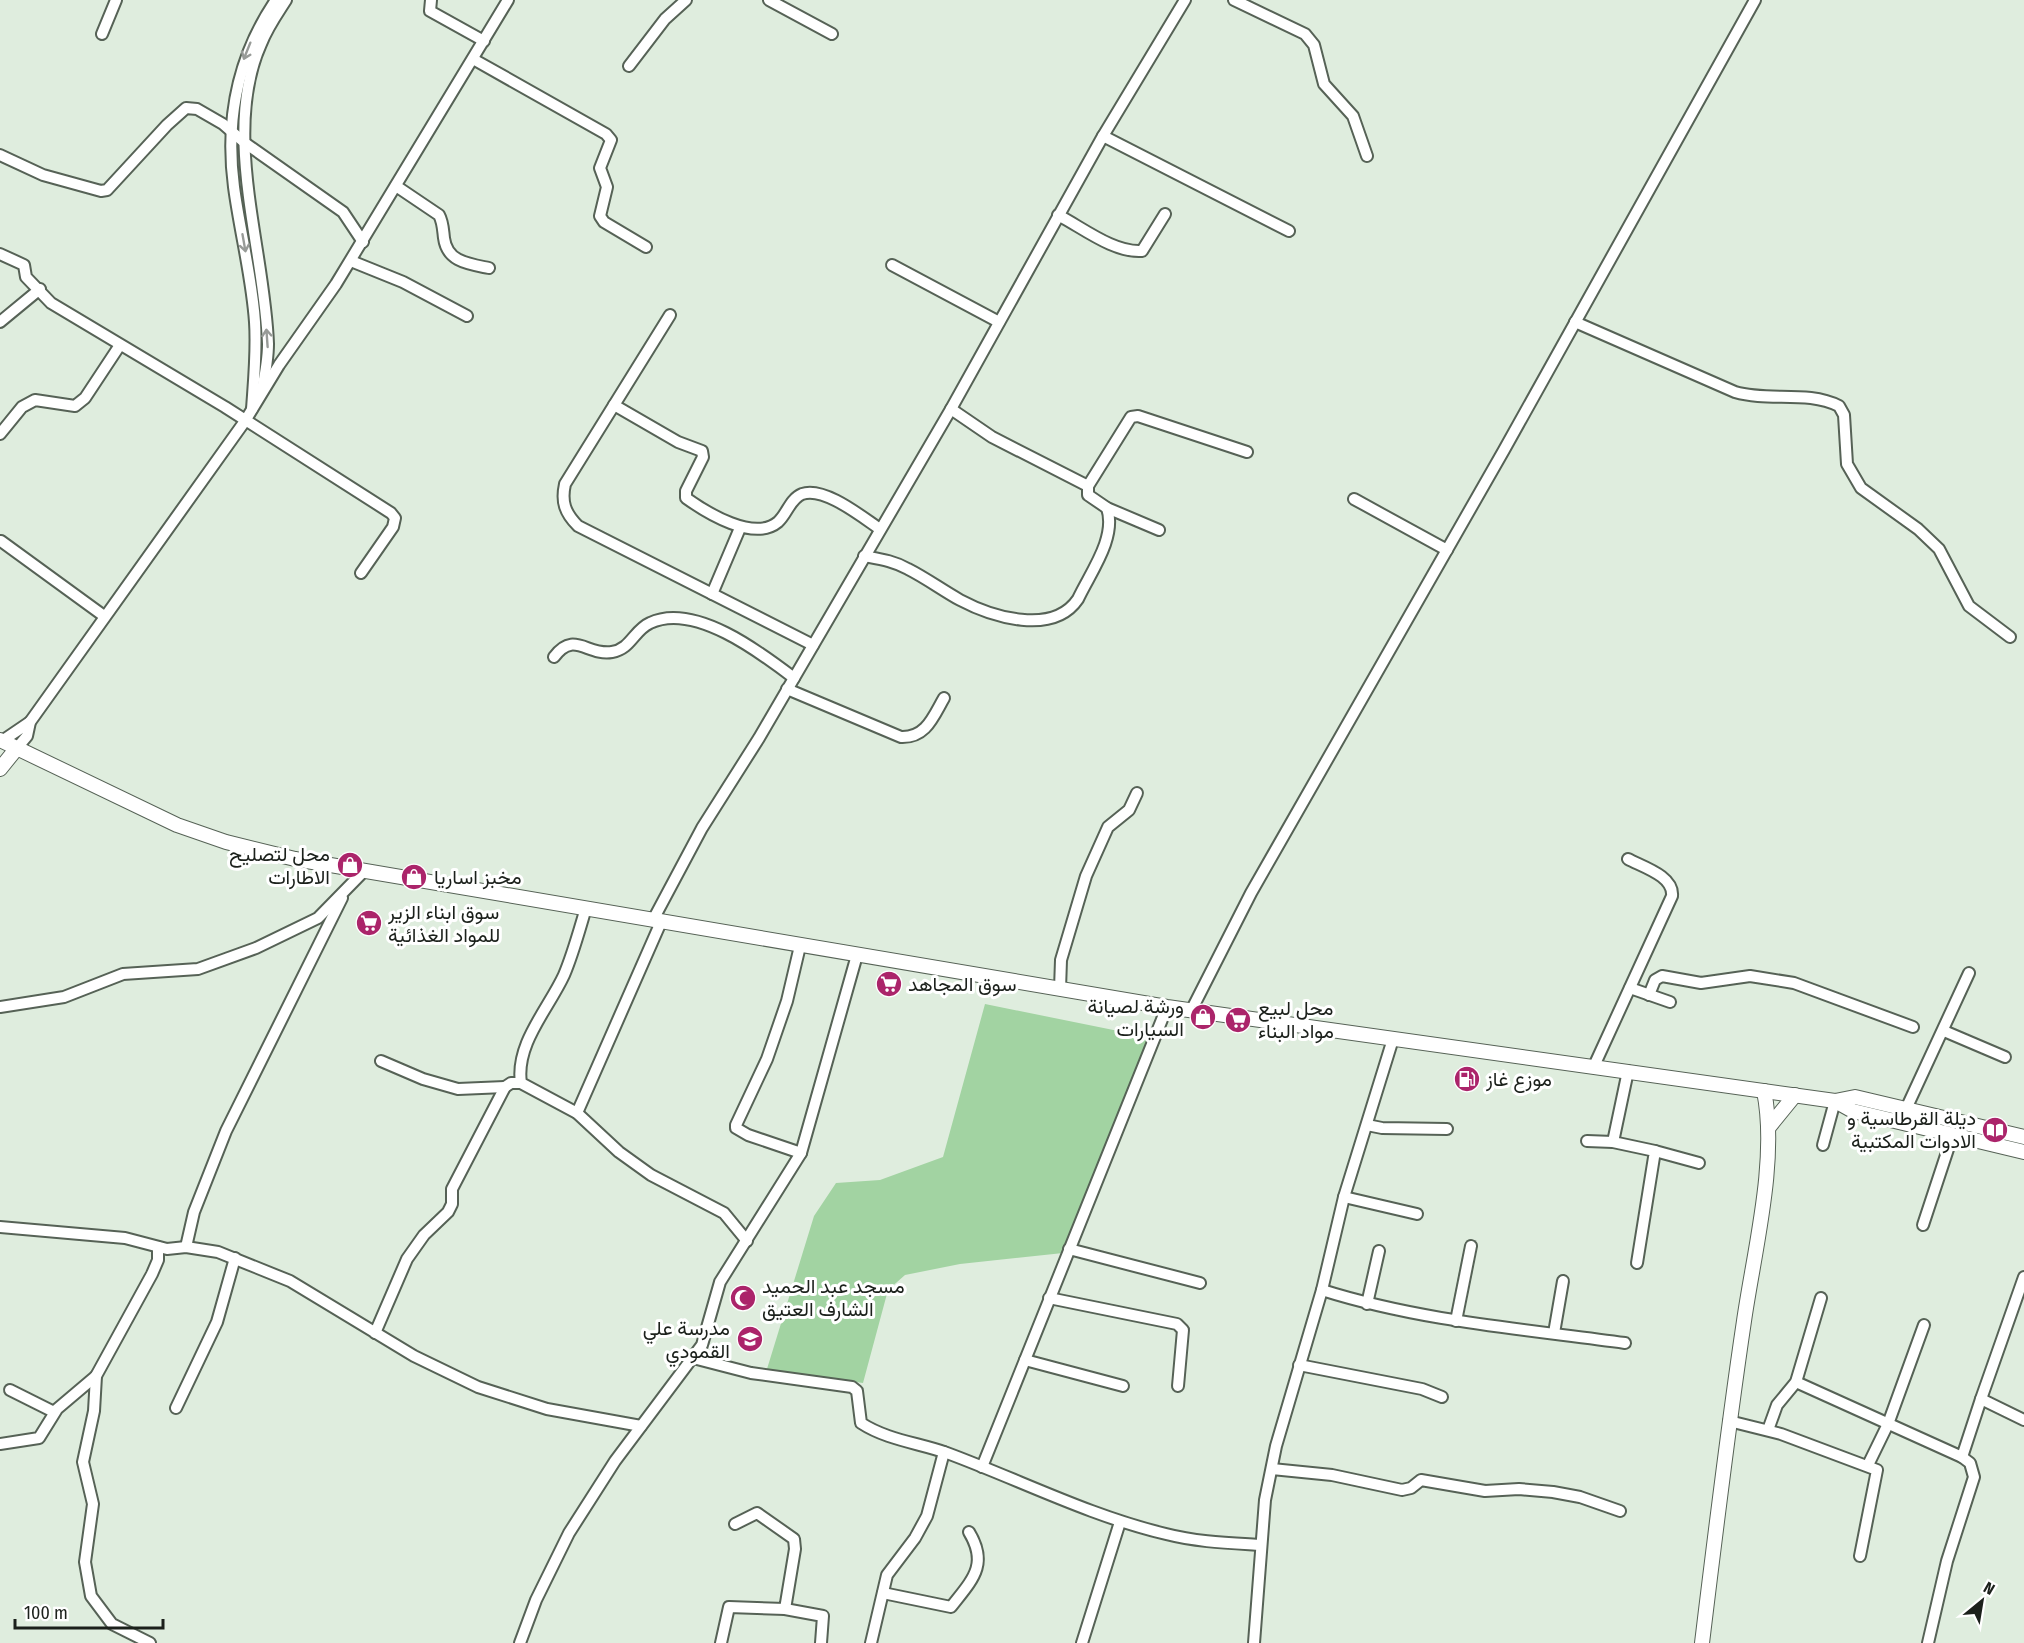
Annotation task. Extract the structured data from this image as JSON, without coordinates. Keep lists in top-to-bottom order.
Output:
{
  "places": {
    "shop": ["محل لتصليح الاطارات", "مخبز اساريا", "ورشة لصيانة السيارات"],
    "supermarket": ["سوق ابناء الزير للمواد الغذائية", "سوق المجاهد", "محل لبيع مواد البناء"],
    "fuel station": ["موزع غاز"],
    "library": ["ديلة القرطاسية و الادوات المكتبية"],
    "mosque": ["مسجد عبد الحميد الشارف العتيق"],
    "school or university": ["مدرسة علي القمودي"]
  },
  "scale_bar": "100 m",
  "north": "top right"
}
